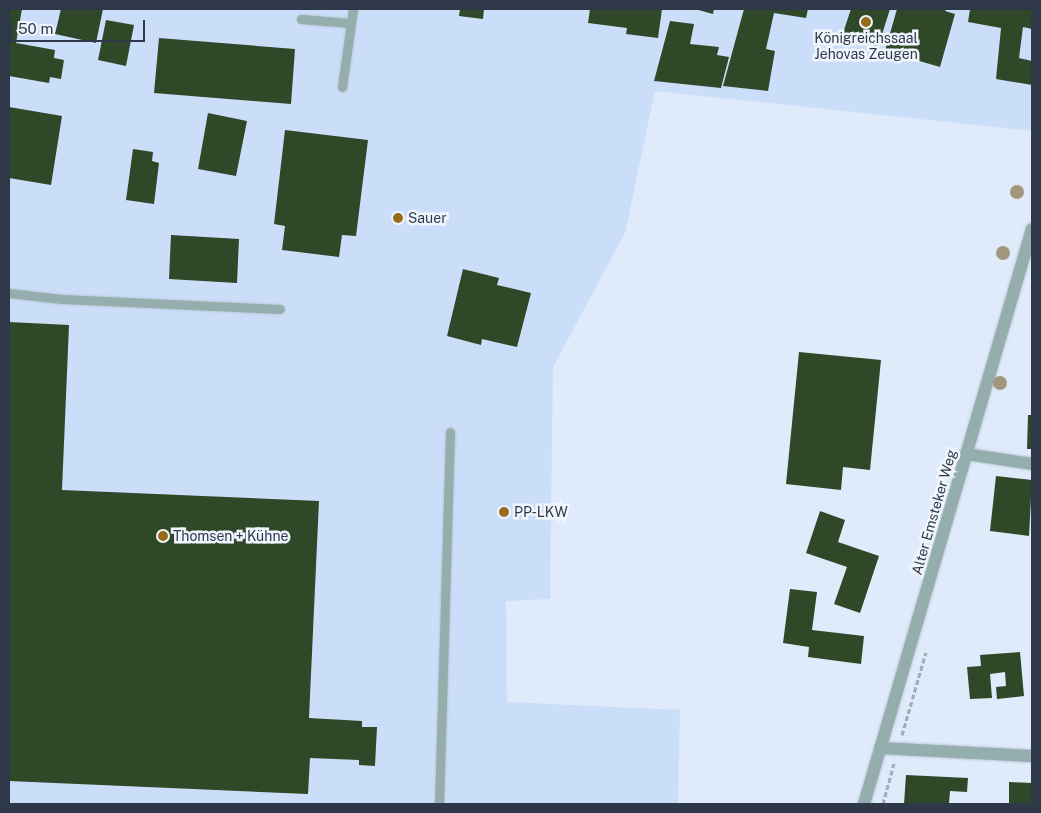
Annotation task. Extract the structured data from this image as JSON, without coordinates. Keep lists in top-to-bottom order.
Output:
{
  "streets": {
    "street": ["Alter Emsteker Weg"]
  },
  "places": [
    "Königreichssaal Jehovas Zeugen",
    "Sauer",
    "PP-LKW",
    "Thomsen + Kühne"
  ],
  "scale_bar": "50 m"
}
